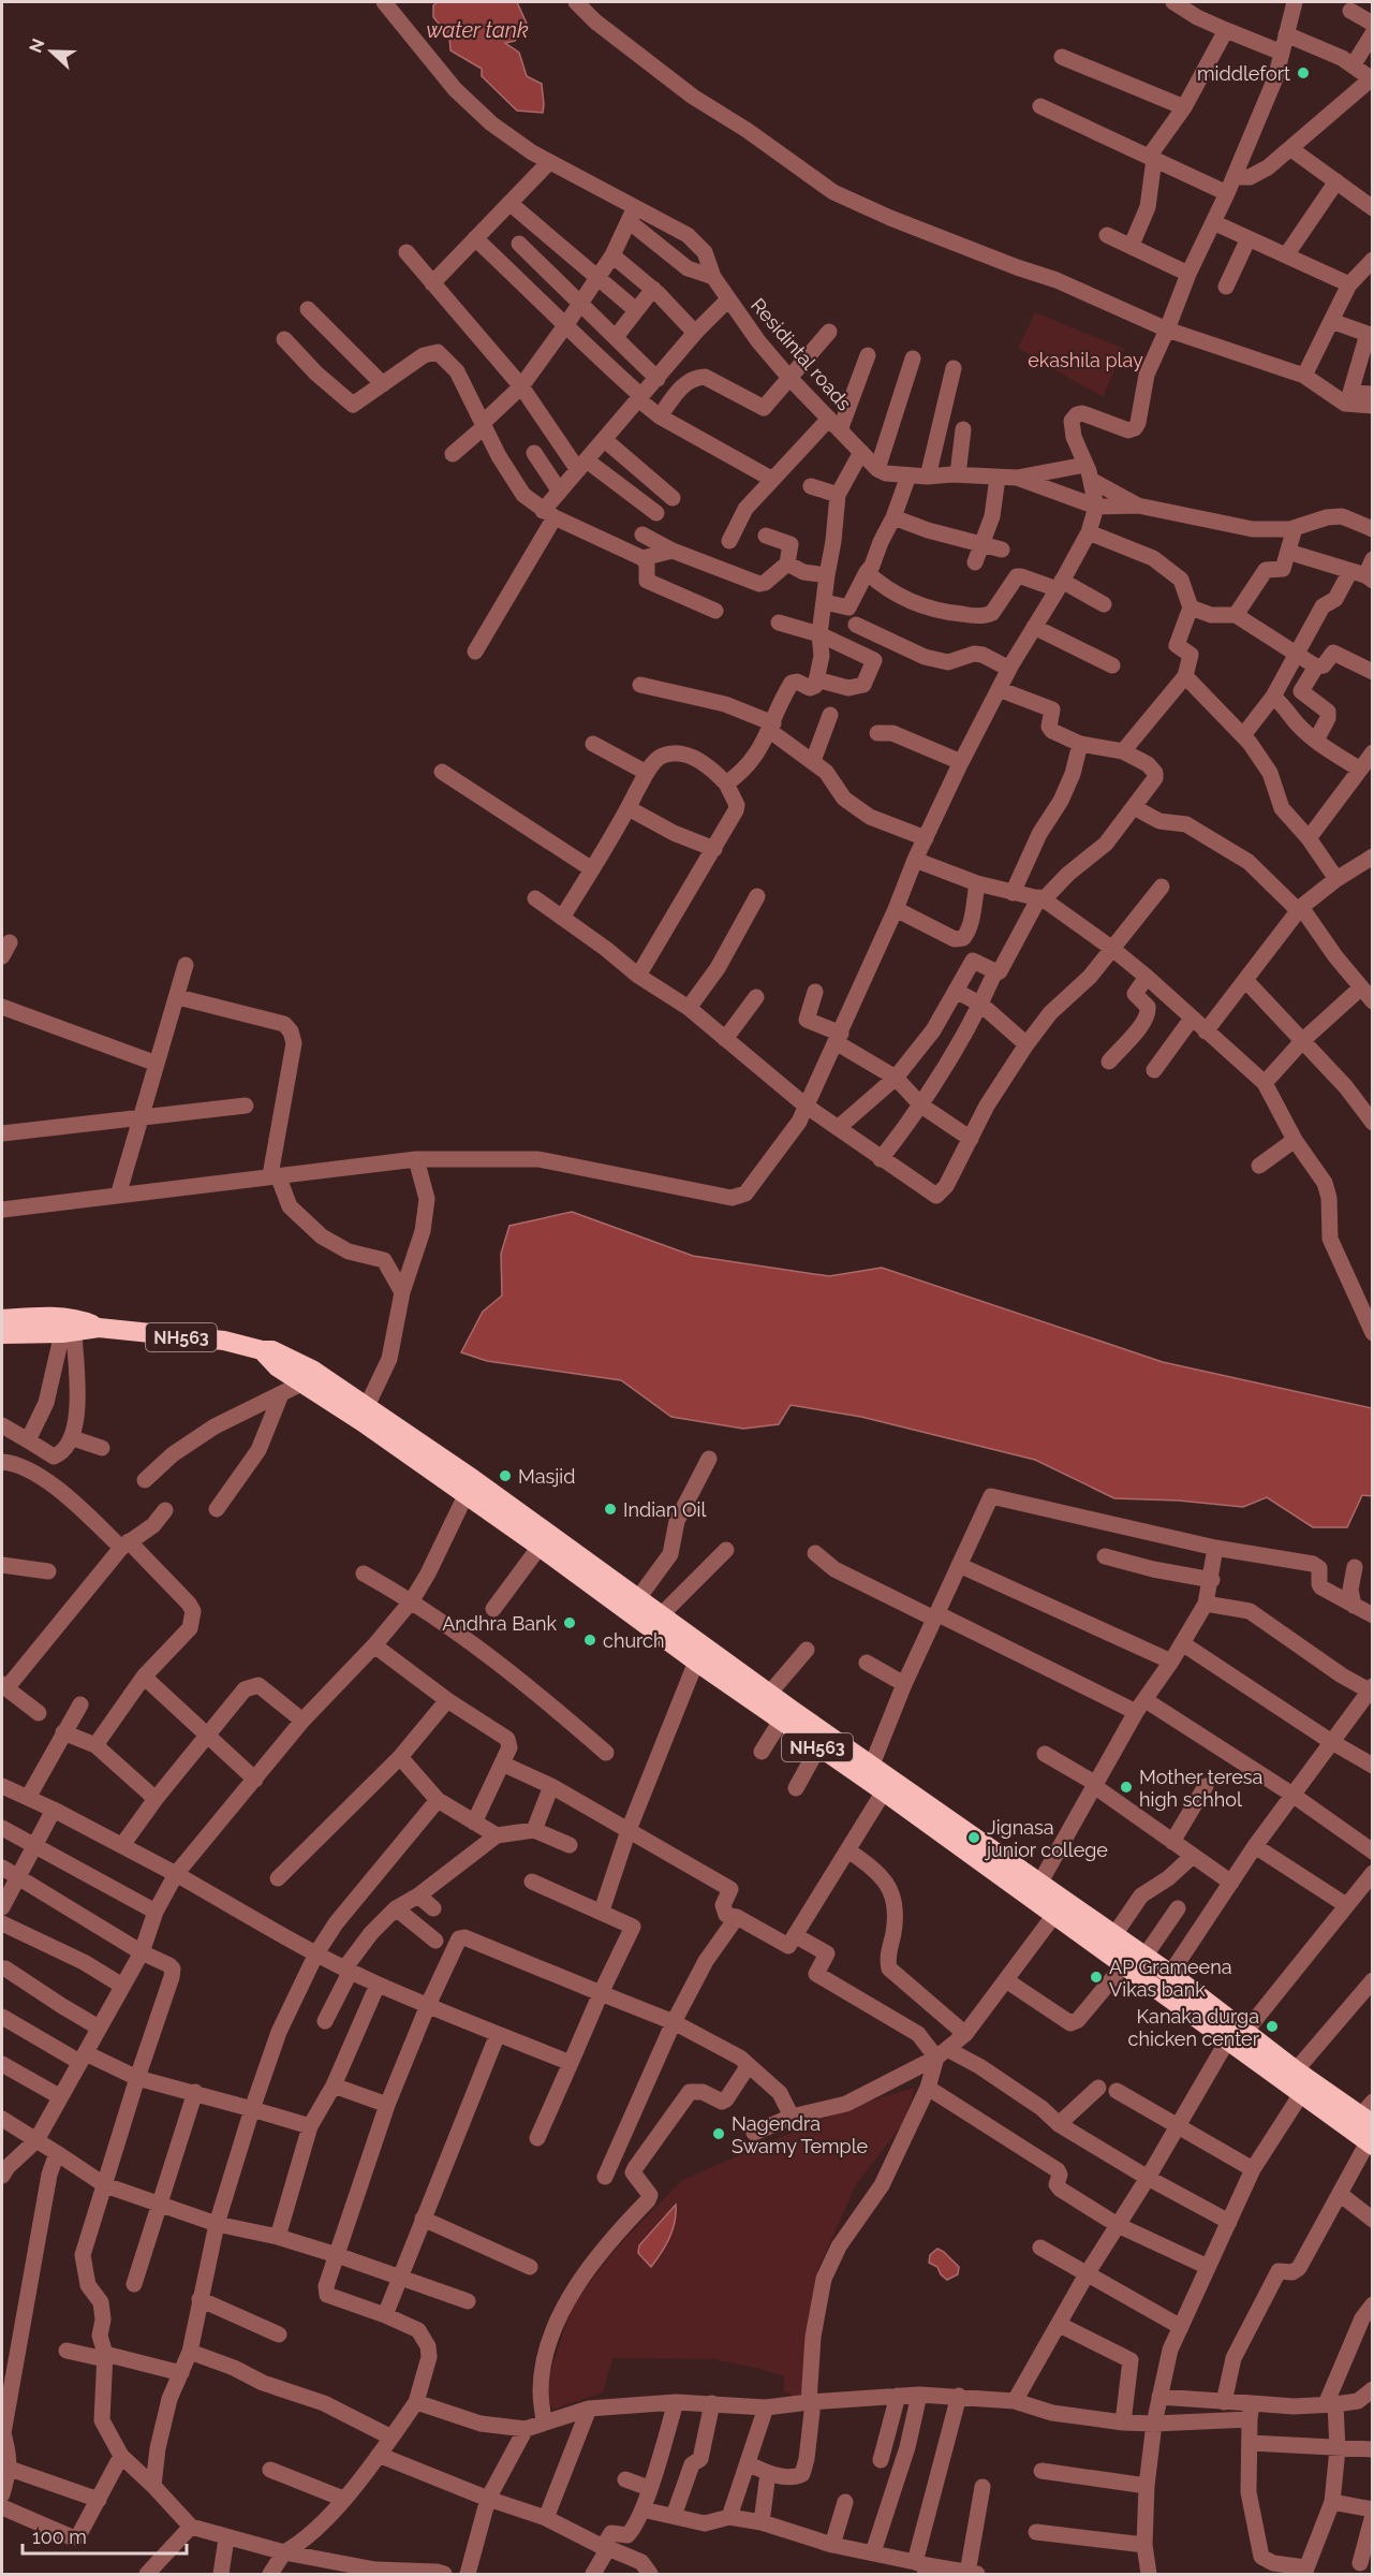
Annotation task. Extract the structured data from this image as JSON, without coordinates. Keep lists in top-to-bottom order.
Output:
{
  "streets": {
    "highway": ["NH563"],
    "street": ["Residintal roads"]
  },
  "water": ["water tank"],
  "parks": ["ekashila play"],
  "places": [
    "middlefort",
    "Masjid",
    "Indian Oil",
    "Andhra Bank",
    "church",
    "Mother teresa high schhol",
    "Jignasa junior college",
    "AP Grameena Vikas bank",
    "Kanaka durga chicken center",
    "Nagendra Swamy Temple"
  ],
  "scale_bar": "100 m",
  "north": "left"
}
